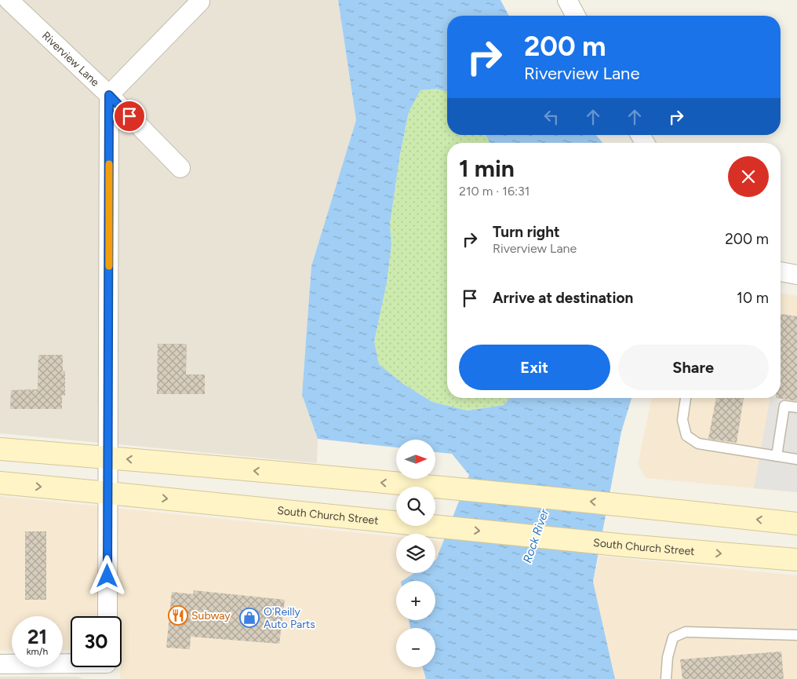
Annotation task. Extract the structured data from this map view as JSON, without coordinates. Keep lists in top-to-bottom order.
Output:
{
  "streets": {
    "main road": ["South Church Street"],
    "street": ["Riverview Lane"]
  },
  "water": ["Rock River"],
  "places": {
    "restaurant": ["Subway"],
    "shop": ["O'Reilly Auto Parts"]
  },
  "north": "right",
  "page": {
    "turn": ["200 m", "Riverview Lane"],
    "heading": ["1 min", "210 m · 16:31"],
    "list": [
      {
        "name": "Turn right",
        "note": "Riverview Lane",
        "value": "200 m"
      },
      {
        "name": "Arrive at destination",
        "value": "10 m"
      }
    ],
    "buttons": ["Exit", "Share"],
    "map_buttons": ["+", "−"],
    "speed": "21 km/h",
    "limit": "30"
  }
}
